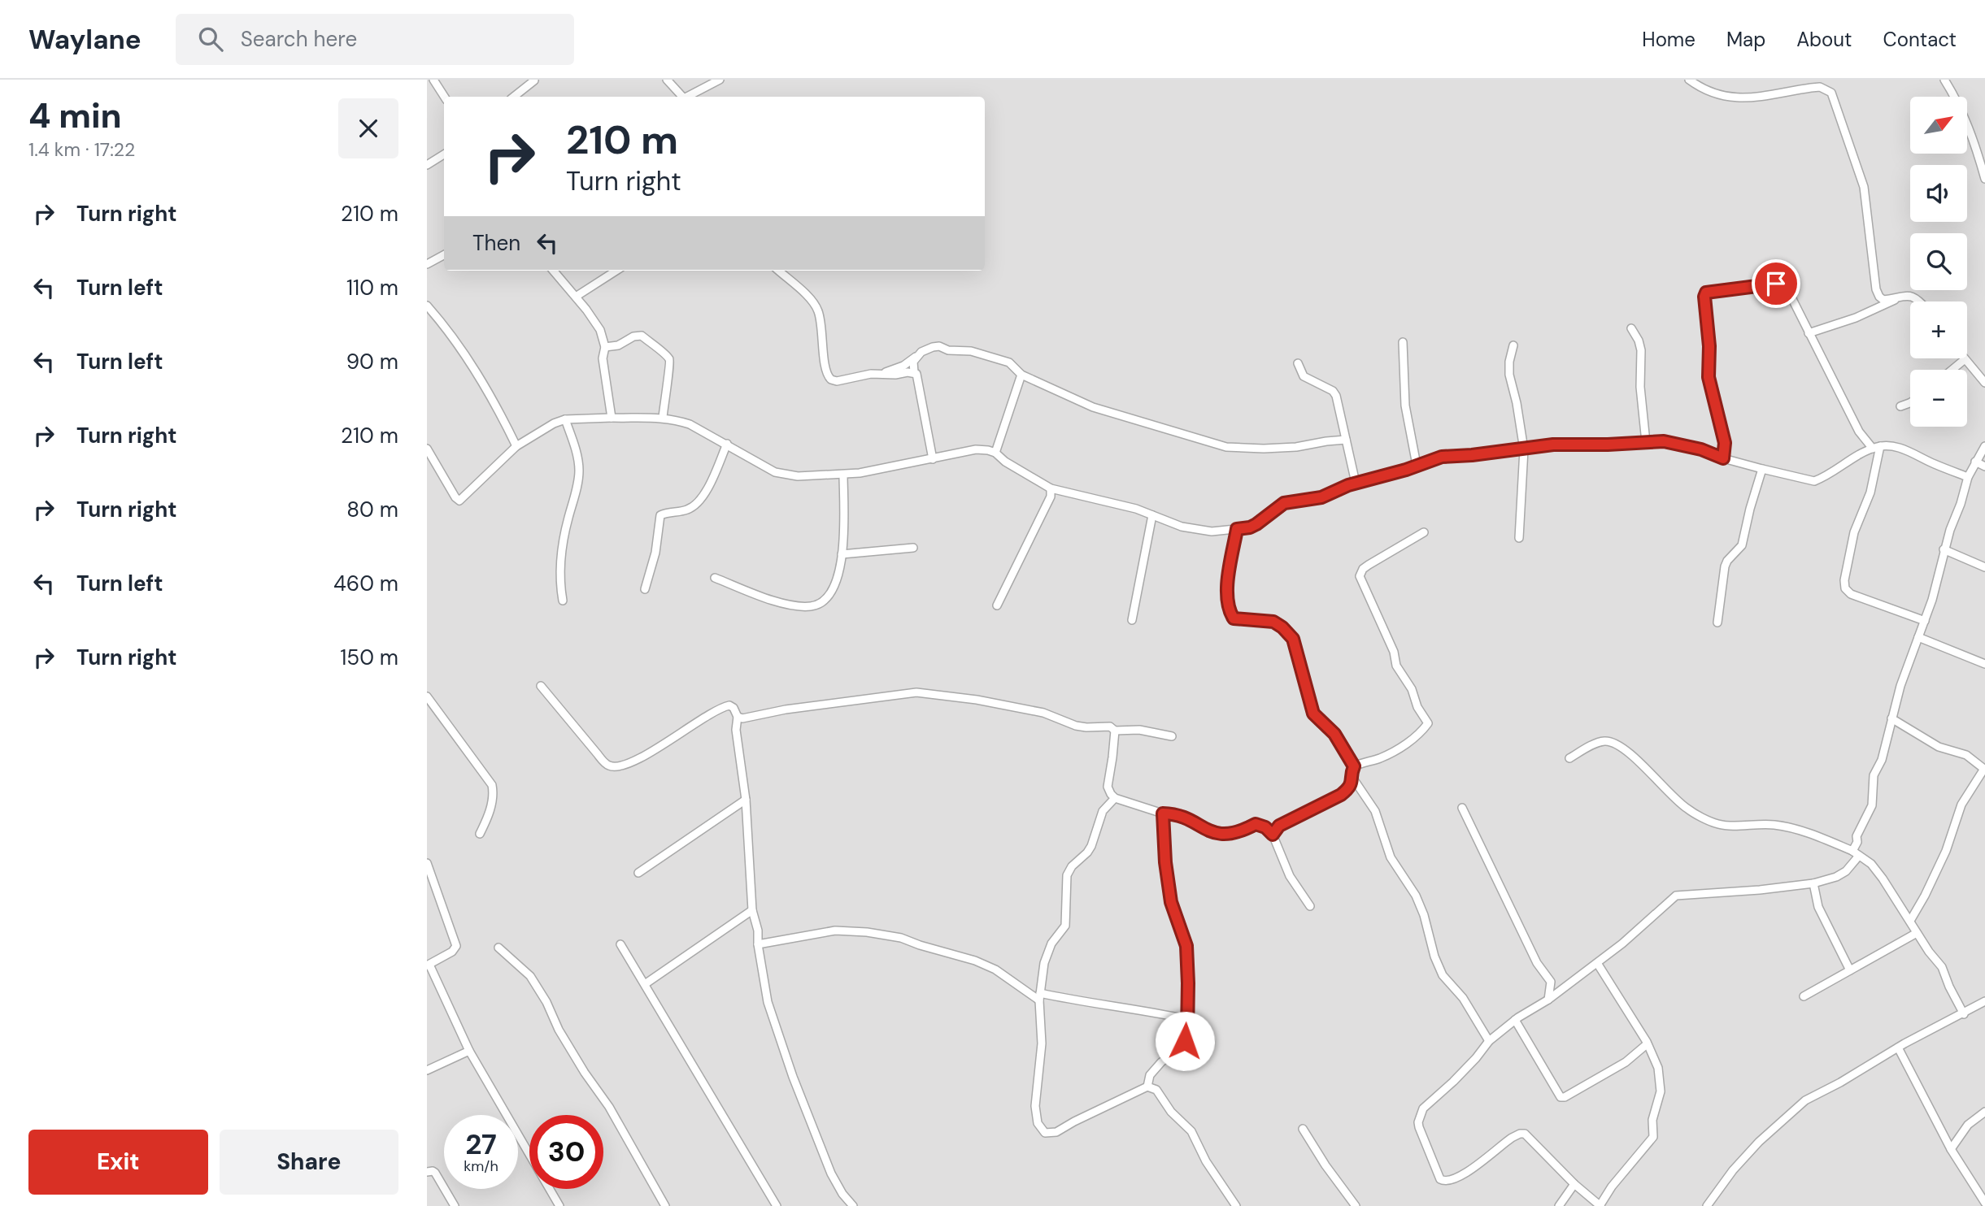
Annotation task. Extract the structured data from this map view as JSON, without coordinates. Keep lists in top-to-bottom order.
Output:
{
  "north": "top right",
  "page": {
    "header": "Waylane",
    "search": "Search here",
    "nav": [
      "Home",
      "Map",
      "About",
      "Contact"
    ],
    "heading": ["4 min", "1.4 km · 17:22"],
    "map_buttons": ["+", "−"],
    "turn": ["210 m", "Turn right"],
    "list": [
      {
        "name": "Turn right",
        "value": "210 m"
      },
      {
        "name": "Turn left",
        "value": "110 m"
      },
      {
        "name": "Turn left",
        "value": "90 m"
      },
      {
        "name": "Turn right",
        "value": "210 m"
      },
      {
        "name": "Turn right",
        "value": "80 m"
      },
      {
        "name": "Turn left",
        "value": "460 m"
      },
      {
        "name": "Turn right",
        "value": "150 m"
      }
    ],
    "then": "Then",
    "speed": "27 km/h",
    "limit": "30",
    "buttons": ["Exit", "Share"]
  }
}
